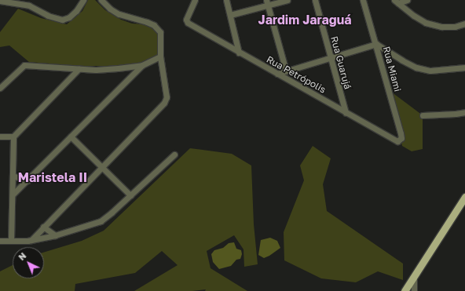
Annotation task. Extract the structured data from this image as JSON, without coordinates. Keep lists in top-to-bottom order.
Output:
{
  "streets": {
    "street": ["Rua Guarujá", "Rua Miami", "Rua Petrópolis"]
  },
  "crossings": [
    ["Rua Guarujá", "Rua Petrópolis"],
    ["Rua Miami", "Rua Petrópolis"]
  ],
  "districts": ["Jardim Jaraguá", "Maristela II"],
  "north": "top left"
}
